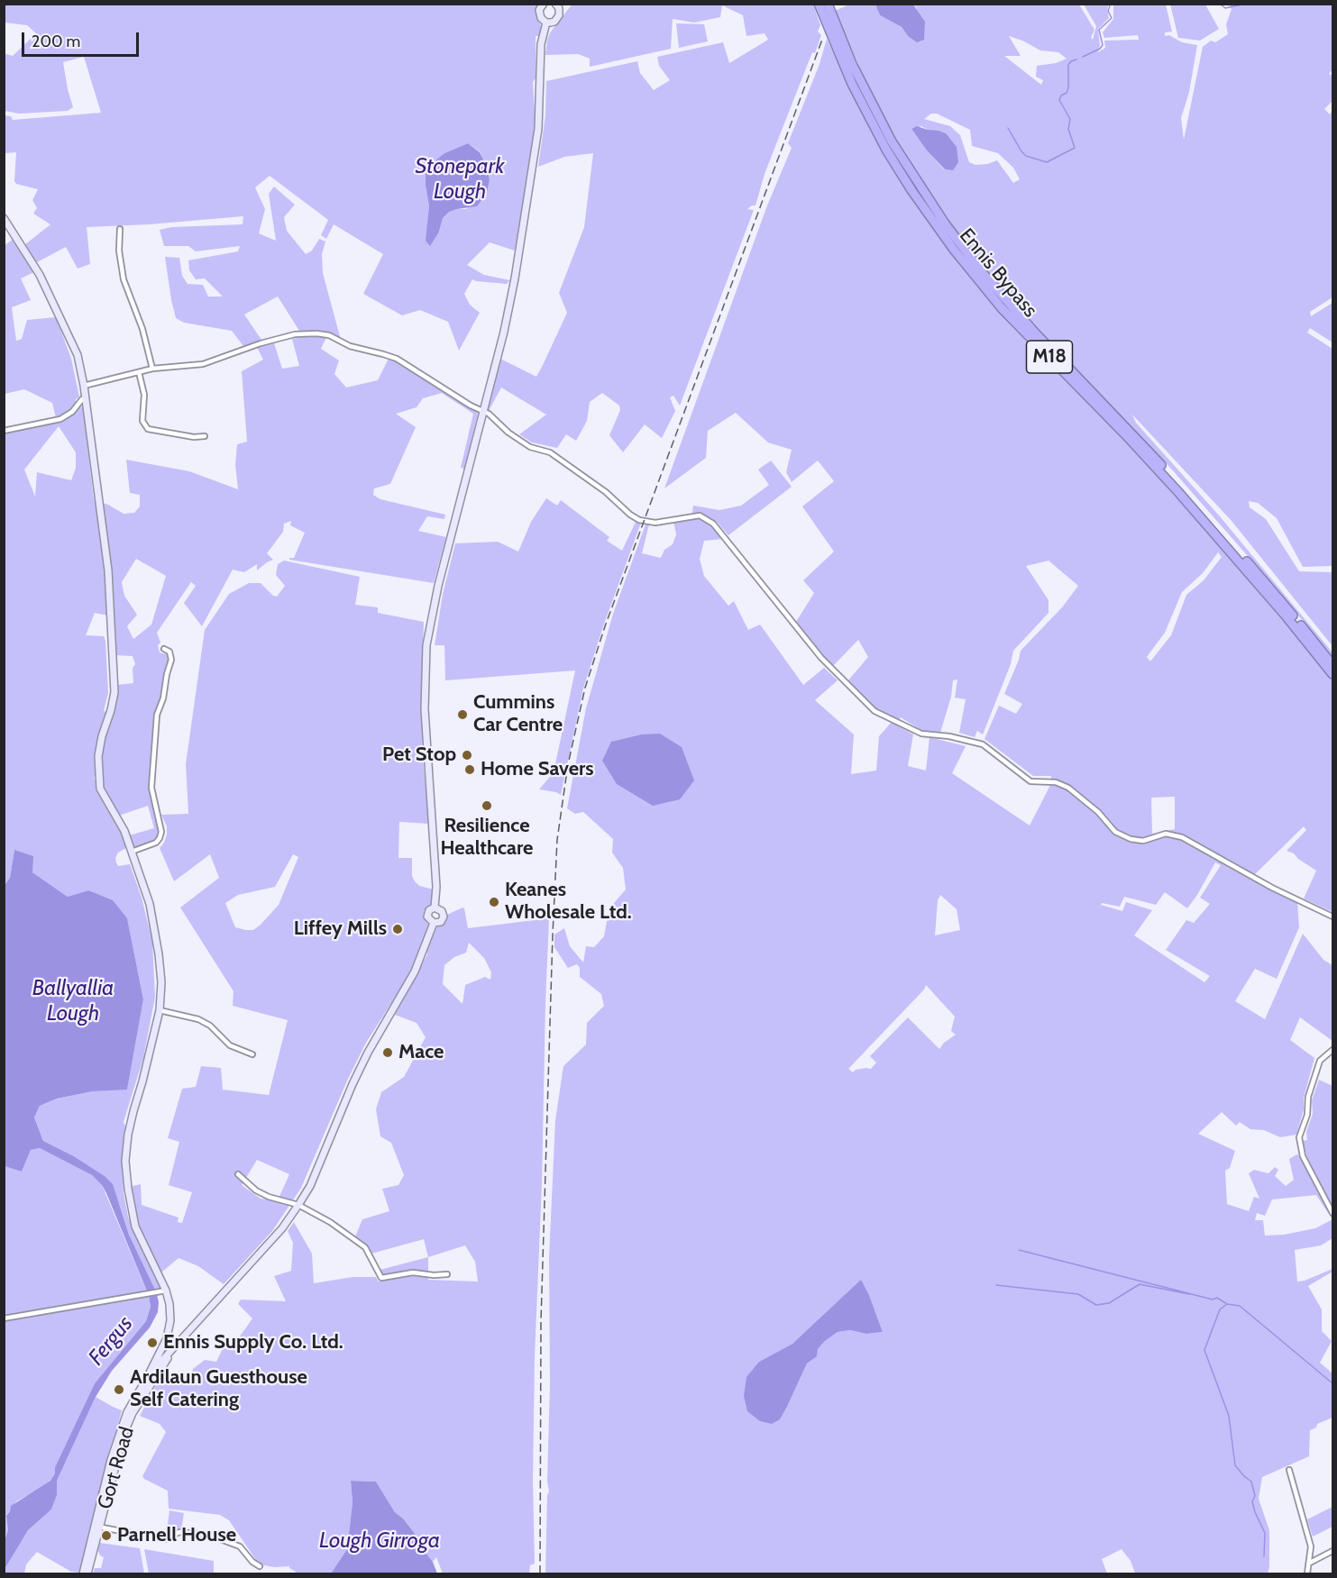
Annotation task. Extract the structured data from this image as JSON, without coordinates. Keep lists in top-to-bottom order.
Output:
{
  "streets": {
    "highway": ["Ennis Bypass", "M18"],
    "main road": ["Gort Road"]
  },
  "water": [
    "Stonepark Lough",
    "Ballyallia Lough",
    "Fergus",
    "Lough Girroga"
  ],
  "places": [
    "Cummins Car Centre",
    "Pet Stop",
    "Home Savers",
    "Resilience Healthcare",
    "Keanes Wholesale Ltd.",
    "Liffey Mills",
    "Mace",
    "Ennis Supply Co. Ltd.",
    "Ardilaun Guesthouse Self Catering",
    "Parnell House"
  ],
  "scale_bar": "200 m"
}
